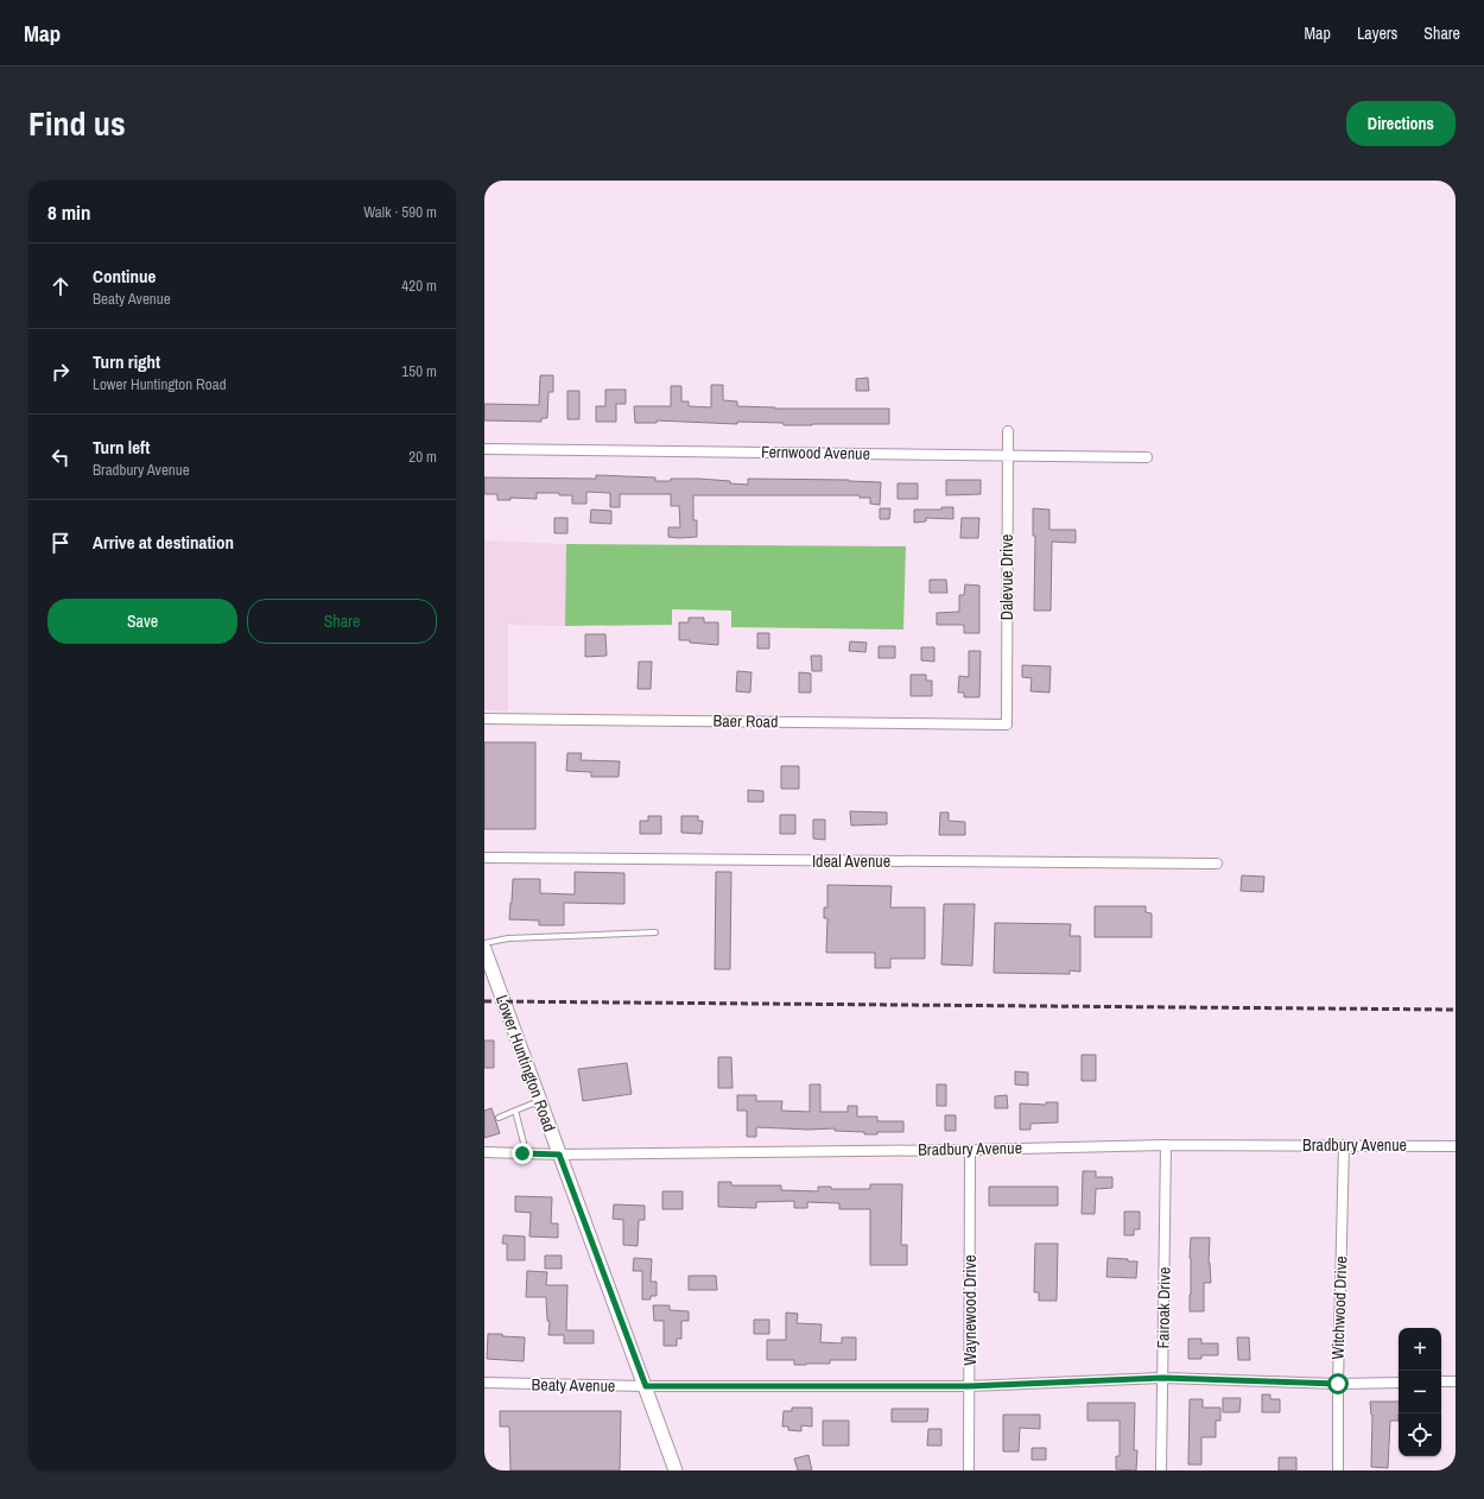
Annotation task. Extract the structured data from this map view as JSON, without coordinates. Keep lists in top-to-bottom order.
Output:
{
  "streets": {
    "main road": ["Lower Huntington Road"],
    "street": [
      "Fernwood Avenue",
      "Dalevue Drive",
      "Baer Road",
      "Ideal Avenue",
      "Bradbury Avenue",
      "Fairoak Drive",
      "Witchwood Drive",
      "Waynewood Drive",
      "Beaty Avenue"
    ]
  },
  "crossings": [
    ["Fernwood Avenue", "Dalevue Drive"],
    ["Dalevue Drive", "Baer Road"],
    ["Lower Huntington Road", "Bradbury Avenue"],
    ["Lower Huntington Road", "Beaty Avenue"],
    ["Bradbury Avenue", "Fairoak Drive"],
    ["Bradbury Avenue", "Witchwood Drive"],
    ["Bradbury Avenue", "Waynewood Drive"],
    ["Fairoak Drive", "Beaty Avenue"],
    ["Witchwood Drive", "Beaty Avenue"],
    ["Waynewood Drive", "Beaty Avenue"]
  ],
  "page": {
    "header": "Map",
    "nav": ["Map", "Layers", "Share"],
    "title": "Find us",
    "buttons": [
      "Directions",
      ["Save", "Share"]
    ],
    "heading": ["8 min", "Walk · 590 m"],
    "list": [
      ["Continue", "Beaty Avenue", "420 m"],
      ["Turn right", "Lower Huntington Road", "150 m"],
      ["Turn left", "Bradbury Avenue", "20 m"],
      "Arrive at destination"
    ],
    "map_buttons": ["+", "−"]
  }
}
